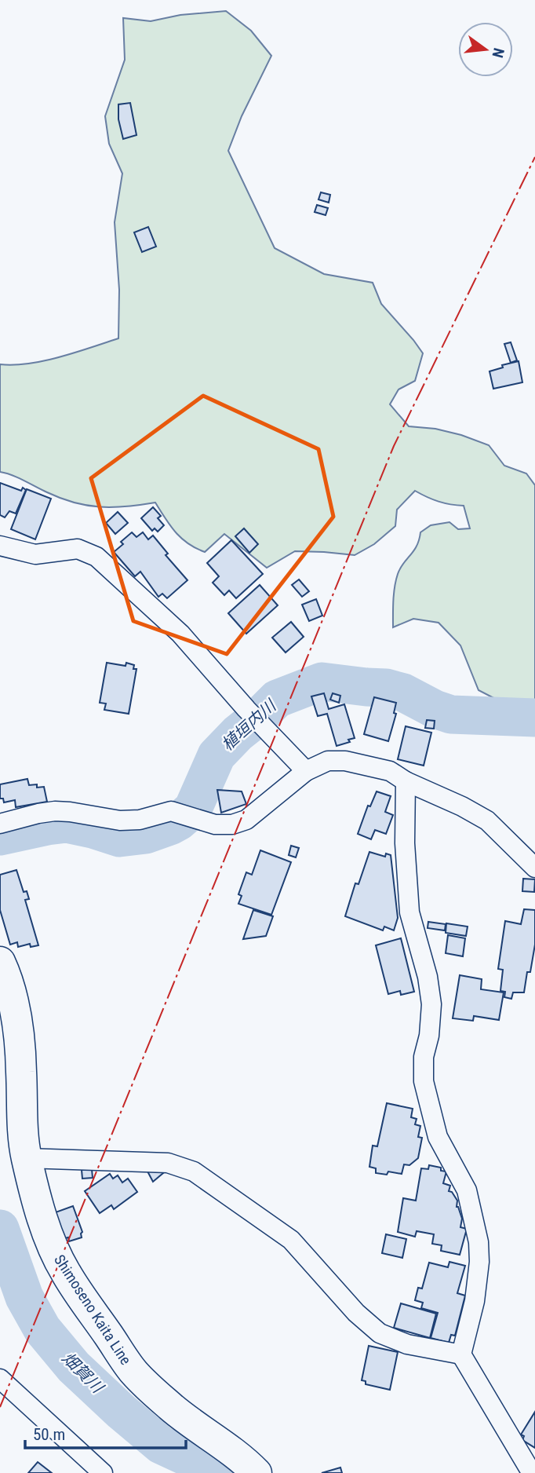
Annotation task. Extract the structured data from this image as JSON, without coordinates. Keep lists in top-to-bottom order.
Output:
{
  "streets": {
    "main road": ["Shimoseno Kaita Line"]
  },
  "water": ["植垣内川", "畑賀川"],
  "scale_bar": "50 m",
  "north": "right"
}
